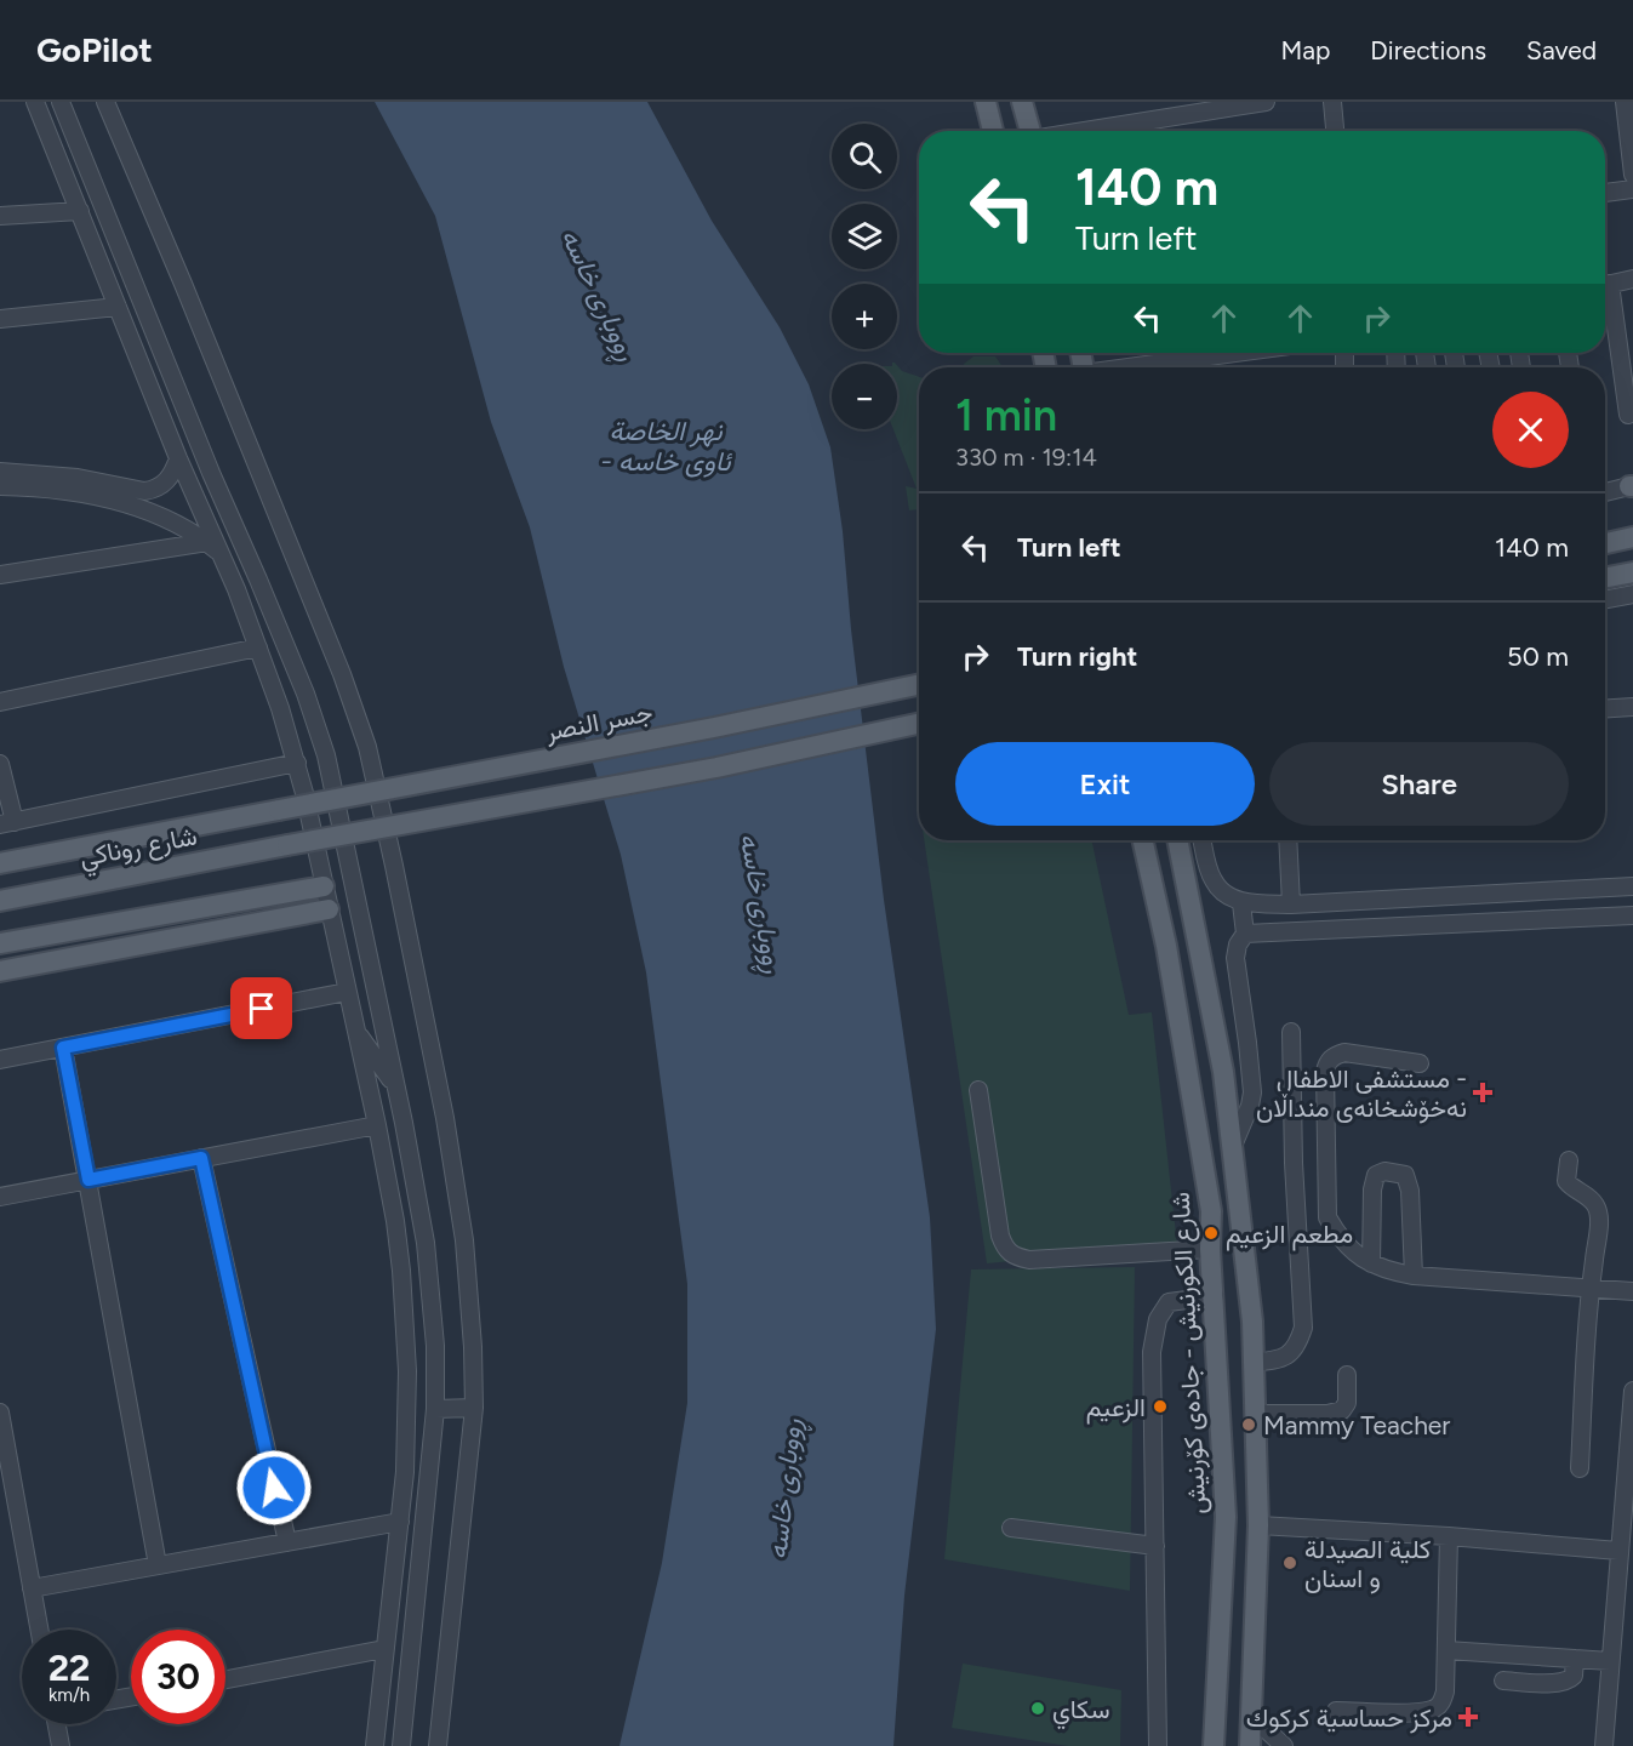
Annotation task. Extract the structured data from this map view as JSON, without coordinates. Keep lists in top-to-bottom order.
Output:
{
  "streets": {
    "main road": ["جسر النصر", "شارع روناكي", "شارع الكورنيش - جادەی کۆرنیش"]
  },
  "crossings": [
    ["جسر النصر", "شارع روناكي"]
  ],
  "water": ["ڕووباری خاسە", "نهر الخاصة - ئاوی خاسە"],
  "places": {
    "health": ["مستشفى الاطفال - نەخۆشخانەی منداڵان", "مركز حساسية كركوك"],
    "other": [
      "مطعم الزعيم",
      "الزعيم",
      "Mammy Teacher",
      "كلية الصيدلة و اسنان",
      "سكاي"
    ]
  },
  "page": {
    "header": "GoPilot",
    "nav": ["Map", "Directions", "Saved"],
    "map_buttons": ["+", "−"],
    "turn": ["140 m", "Turn left"],
    "heading": ["1 min", "330 m · 19:14"],
    "list": [
      {
        "name": "Turn left",
        "value": "140 m"
      },
      {
        "name": "Turn right",
        "value": "50 m"
      }
    ],
    "buttons": ["Exit", "Share"],
    "speed": "22 km/h",
    "limit": "30"
  }
}
